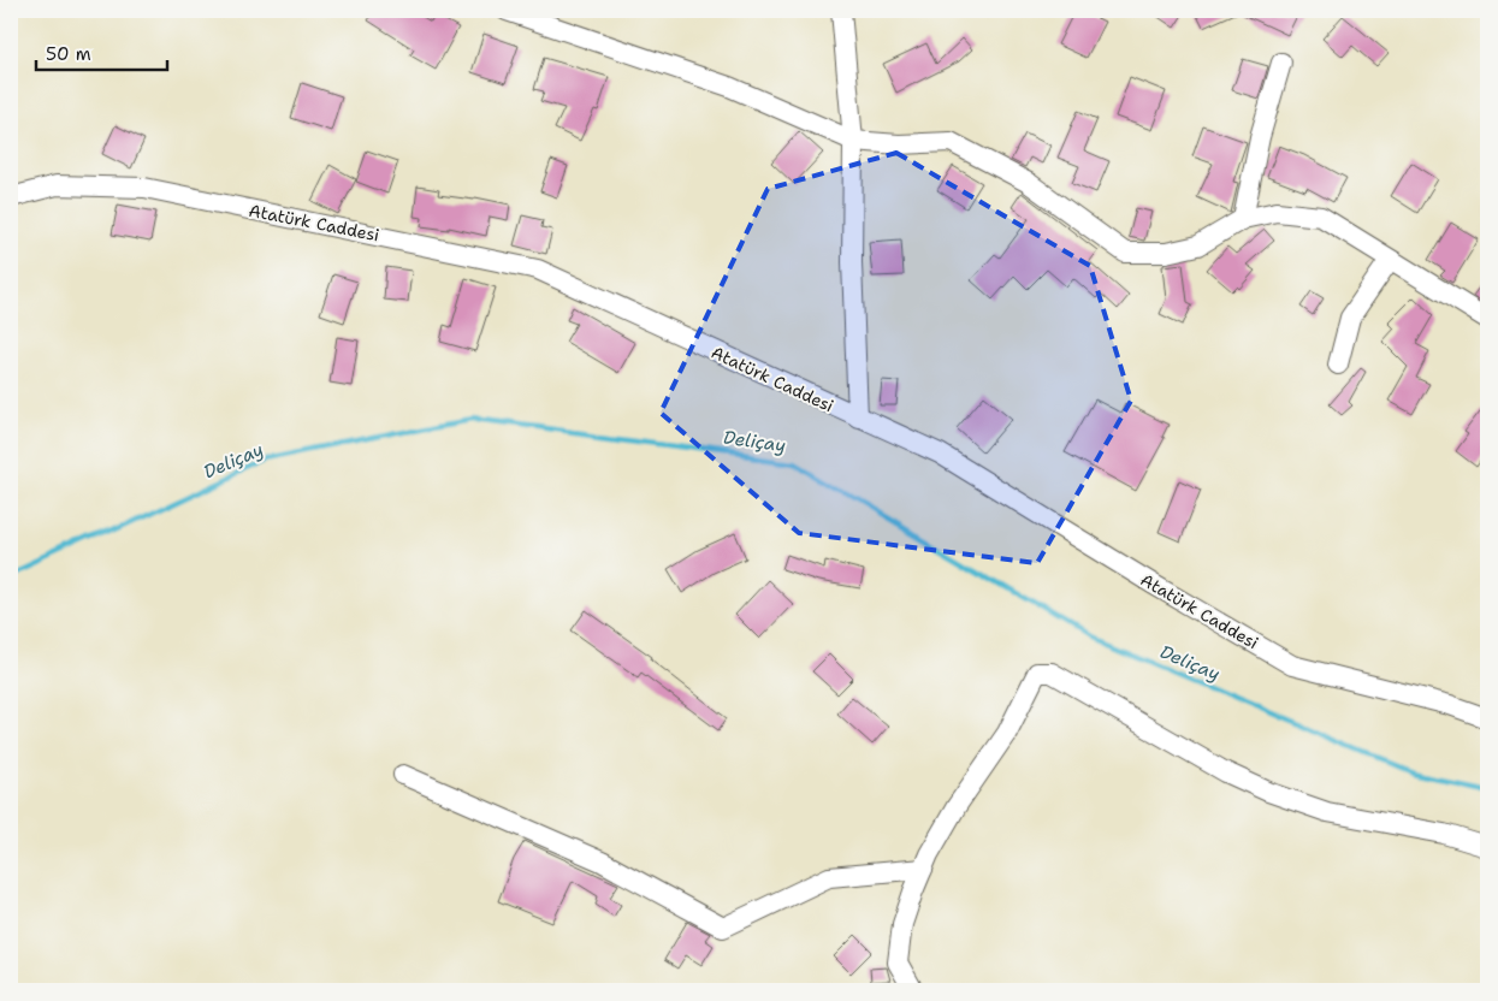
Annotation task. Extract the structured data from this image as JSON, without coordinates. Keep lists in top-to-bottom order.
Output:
{
  "streets": {
    "street": ["Atatürk Caddesi"]
  },
  "water": ["Deliçay"],
  "scale_bar": "50 m"
}
